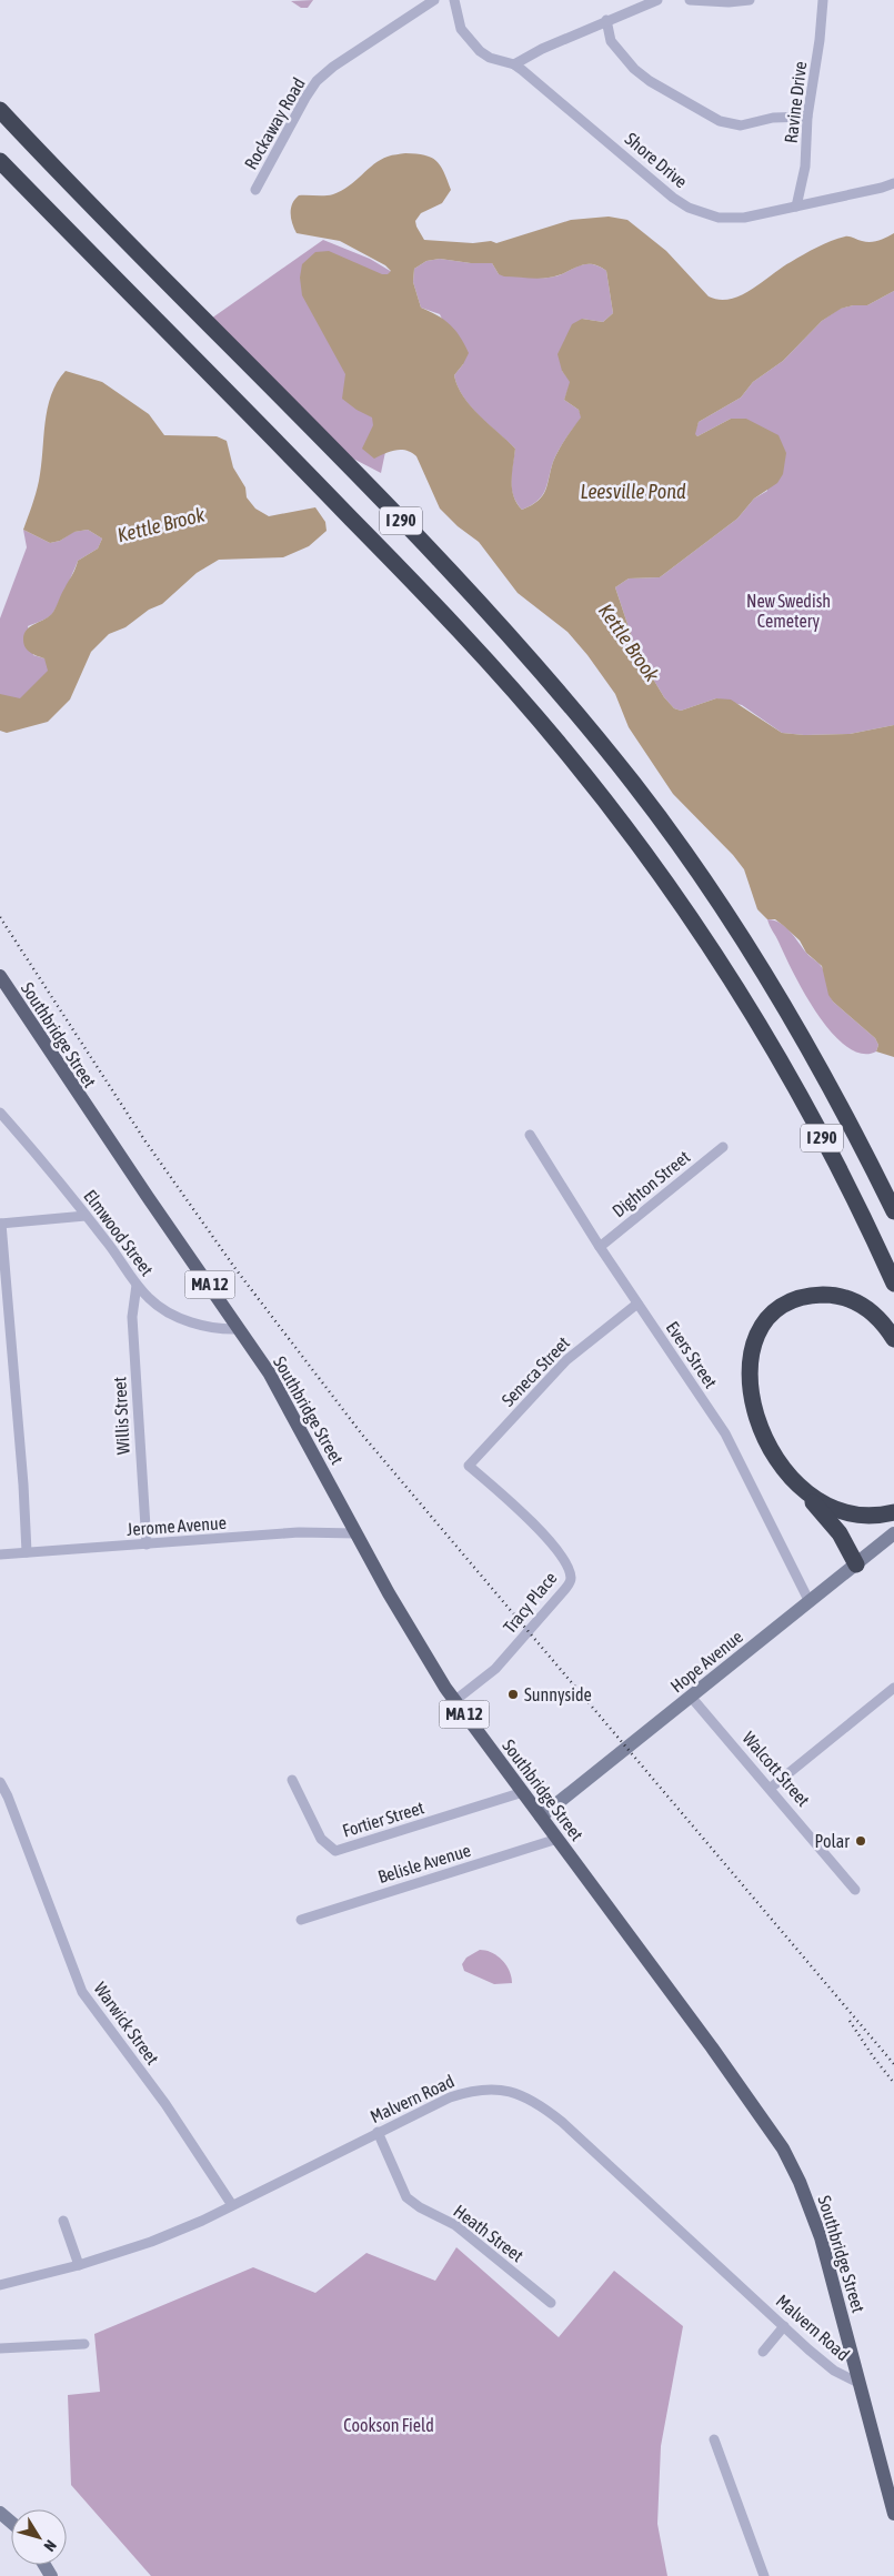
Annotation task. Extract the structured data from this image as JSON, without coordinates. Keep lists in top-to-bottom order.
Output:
{
  "streets": {
    "highway": ["I 290"],
    "main road": ["Southbridge Street", "MA 12", "Hope Avenue"],
    "street": [
      "Ravine Drive",
      "Rockaway Road",
      "Shore Drive",
      "Dighton Street",
      "Elmwood Street",
      "Evers Street",
      "Seneca Street",
      "Willis Street",
      "Jerome Avenue",
      "Tracy Place",
      "Walcott Street",
      "Fortier Street",
      "Belisle Avenue",
      "Warwick Street",
      "Malvern Road",
      "Heath Street"
    ]
  },
  "crossings": [
    ["Ravine Drive", "Shore Drive"],
    ["Southbridge Street", "Elmwood Street"],
    ["Southbridge Street", "Jerome Avenue"],
    ["Southbridge Street", "Tracy Place"],
    ["Southbridge Street", "Hope Avenue"],
    ["Southbridge Street", "Fortier Street"],
    ["Southbridge Street", "Belisle Avenue"],
    ["Southbridge Street", "Malvern Road"],
    ["Dighton Street", "Evers Street"],
    ["Elmwood Street", "Willis Street"],
    ["Evers Street", "Seneca Street"],
    ["Evers Street", "Hope Avenue"],
    ["Seneca Street", "Tracy Place"],
    ["Willis Street", "Jerome Avenue"],
    ["Hope Avenue", "Walcott Street"],
    ["Warwick Street", "Malvern Road"],
    ["Malvern Road", "Heath Street"]
  ],
  "water": ["Leesville Pond", "Kettle Brook"],
  "parks": ["New Swedish Cemetery", "Cookson Field"],
  "places": ["Sunnyside", "Polar"],
  "north": "bottom right"
}
